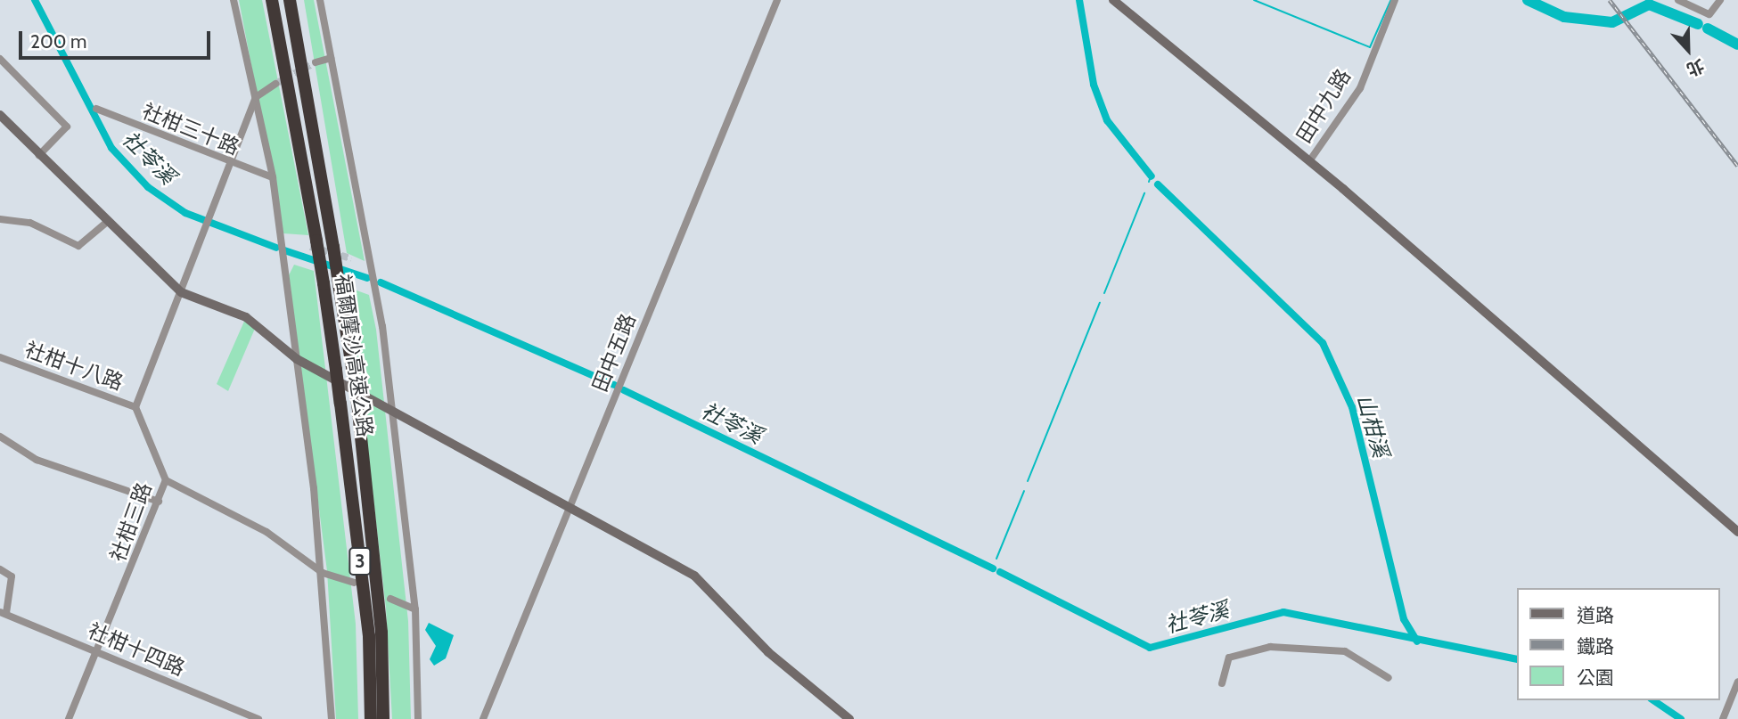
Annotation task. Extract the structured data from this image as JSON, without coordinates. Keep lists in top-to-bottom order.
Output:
{
  "streets": {
    "highway": ["福爾摩沙高速公路", "3"],
    "street": [
      "田中九路",
      "社柑三十路",
      "田中五路",
      "社柑十八路",
      "社柑三路",
      "社柑十四路"
    ]
  },
  "crossings": [
    ["社柑十八路", "社柑三路"],
    ["社柑三路", "社柑十四路"]
  ],
  "water": ["社苓溪", "山柑溪"],
  "legend": ["道路", "鐵路", "公園"],
  "scale_bar": "200 m",
  "north": "bottom"
}
